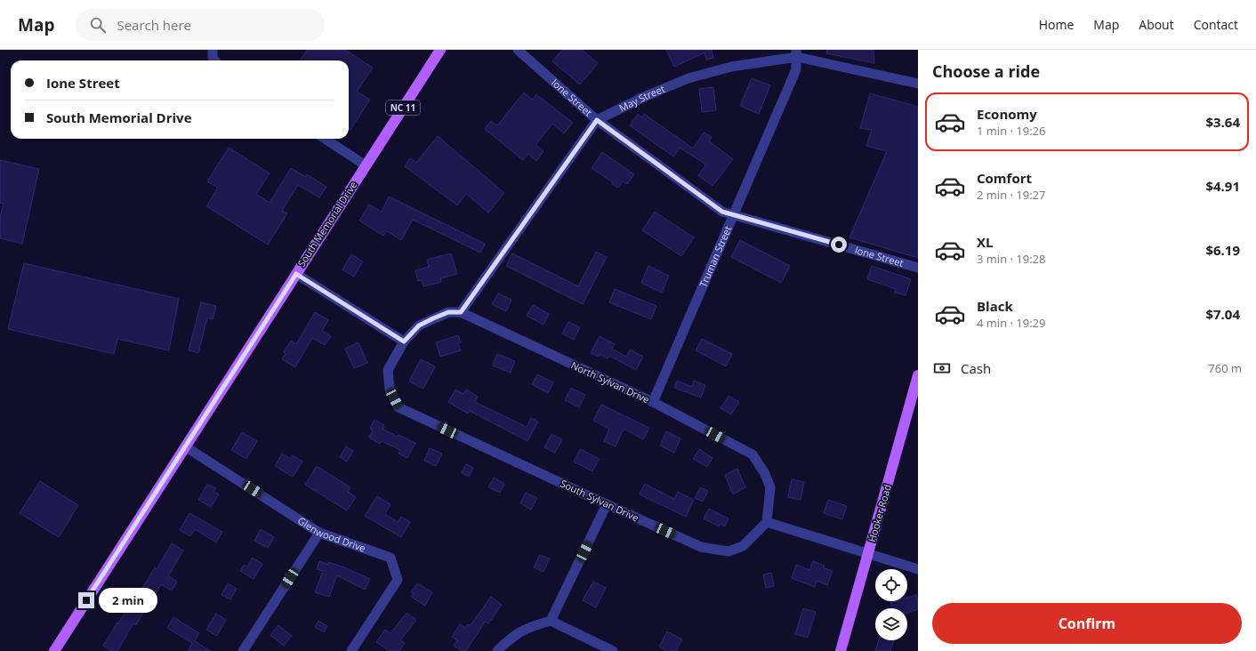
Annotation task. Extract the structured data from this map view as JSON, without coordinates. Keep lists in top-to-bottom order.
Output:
{
  "streets": {
    "main road": ["NC 11", "South Memorial Drive", "Hooker Road"],
    "street": [
      "Ione Street",
      "May Street",
      "Truman Street",
      "North Sylvan Drive",
      "South Sylvan Drive",
      "Glenwood Drive"
    ]
  },
  "crossings": [
    ["Ione Street", "May Street"],
    ["Ione Street", "Truman Street"],
    ["May Street", "Truman Street"],
    ["May Street", "North Sylvan Drive"],
    ["South Memorial Drive", "Glenwood Drive"],
    ["Truman Street", "North Sylvan Drive"],
    ["North Sylvan Drive", "South Sylvan Drive"]
  ],
  "page": {
    "header": "Map",
    "search": "Search here",
    "nav": [
      "Home",
      "Map",
      "About",
      "Contact"
    ],
    "heading": "Choose a ride",
    "banner": ["Ione Street", "South Memorial Drive"],
    "list": [
      {
        "name": "Economy",
        "note": "1 min · 19:26",
        "value": "$3.64"
      },
      {
        "name": "Comfort",
        "note": "2 min · 19:27",
        "value": "$4.91"
      },
      {
        "name": "XL",
        "note": "3 min · 19:28",
        "value": "$6.19"
      },
      {
        "name": "Black",
        "note": "4 min · 19:29",
        "value": "$7.04"
      }
    ],
    "pay": ["Cash", "760 m"],
    "bubble": "2 min",
    "buttons": "Confirm"
  }
}
